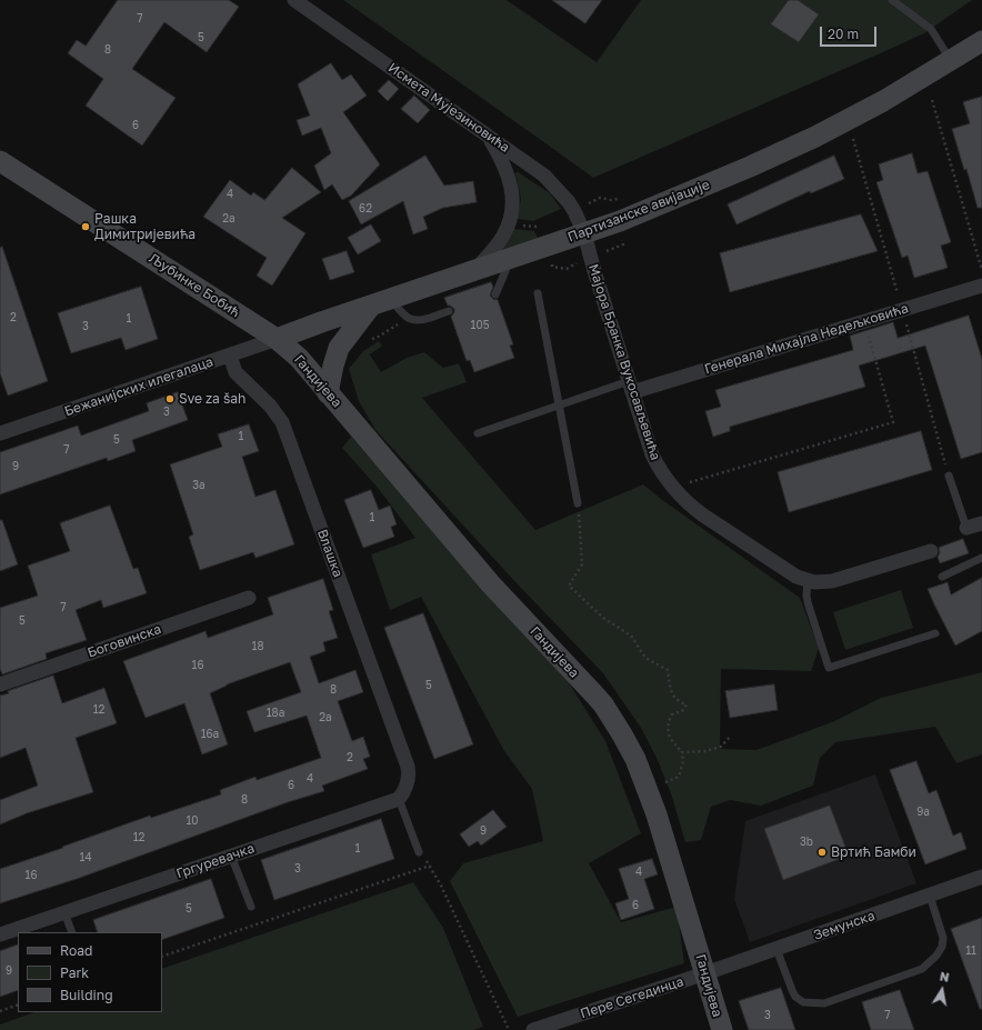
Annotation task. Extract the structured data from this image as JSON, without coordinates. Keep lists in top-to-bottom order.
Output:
{
  "streets": {
    "main road": ["Партизанске авијације", "Љубинке Бобић", "Гандијева"],
    "street": [
      "Исмета Мујезиновића",
      "Генерала Михајла Недељковића",
      "Мајора Бранка Вукосављевића",
      "Бежанијских илегалаца",
      "Влашка",
      "Боговинска",
      "Гргуревачка",
      "Земунска",
      "Пере Сегединца"
    ]
  },
  "crossings": [
    ["Исмета Мујезиновића", "Партизанске авијације"],
    ["Исмета Мујезиновића", "Мајора Бранка Вукосављевића"],
    ["Партизанске авијације", "Љубинке Бобић"],
    ["Партизанске авијације", "Мајора Бранка Вукосављевића"],
    ["Партизанске авијације", "Гандијева"],
    ["Партизанске авијације", "Бежанијских илегалаца"],
    ["Љубинке Бобић", "Гандијева"],
    ["Љубинке Бобић", "Бежанијских илегалаца"],
    ["Генерала Михајла Недељковића", "Мајора Бранка Вукосављевића"],
    ["Гандијева", "Бежанијских илегалаца"],
    ["Гандијева", "Земунска"],
    ["Гандијева", "Пере Сегединца"],
    ["Бежанијских илегалаца", "Влашка"],
    ["Влашка", "Гргуревачка"],
    ["Земунска", "Пере Сегединца"]
  ],
  "places": ["Рашка Димитријевића", "Sve za šah", "Вртић Бамби"],
  "house_numbers": [
    "7",
    "5",
    "8",
    "6",
    "4",
    "62",
    "2a",
    "2",
    "1",
    "105",
    "3",
    "3",
    "1",
    "5",
    "7",
    "9",
    "3a",
    "1",
    "7",
    "5",
    "18",
    "16",
    "5",
    "8",
    "12",
    "18a",
    "2a",
    "16a",
    "2",
    "4",
    "6",
    "8",
    "9a",
    "10",
    "9",
    "12",
    "3b",
    "1",
    "14",
    "3",
    "4",
    "16",
    "6",
    "5",
    "11",
    "9",
    "3",
    "7"
  ],
  "legend": ["Road", "Park", "Building"],
  "scale_bar": "20 m",
  "north": "top"
}
